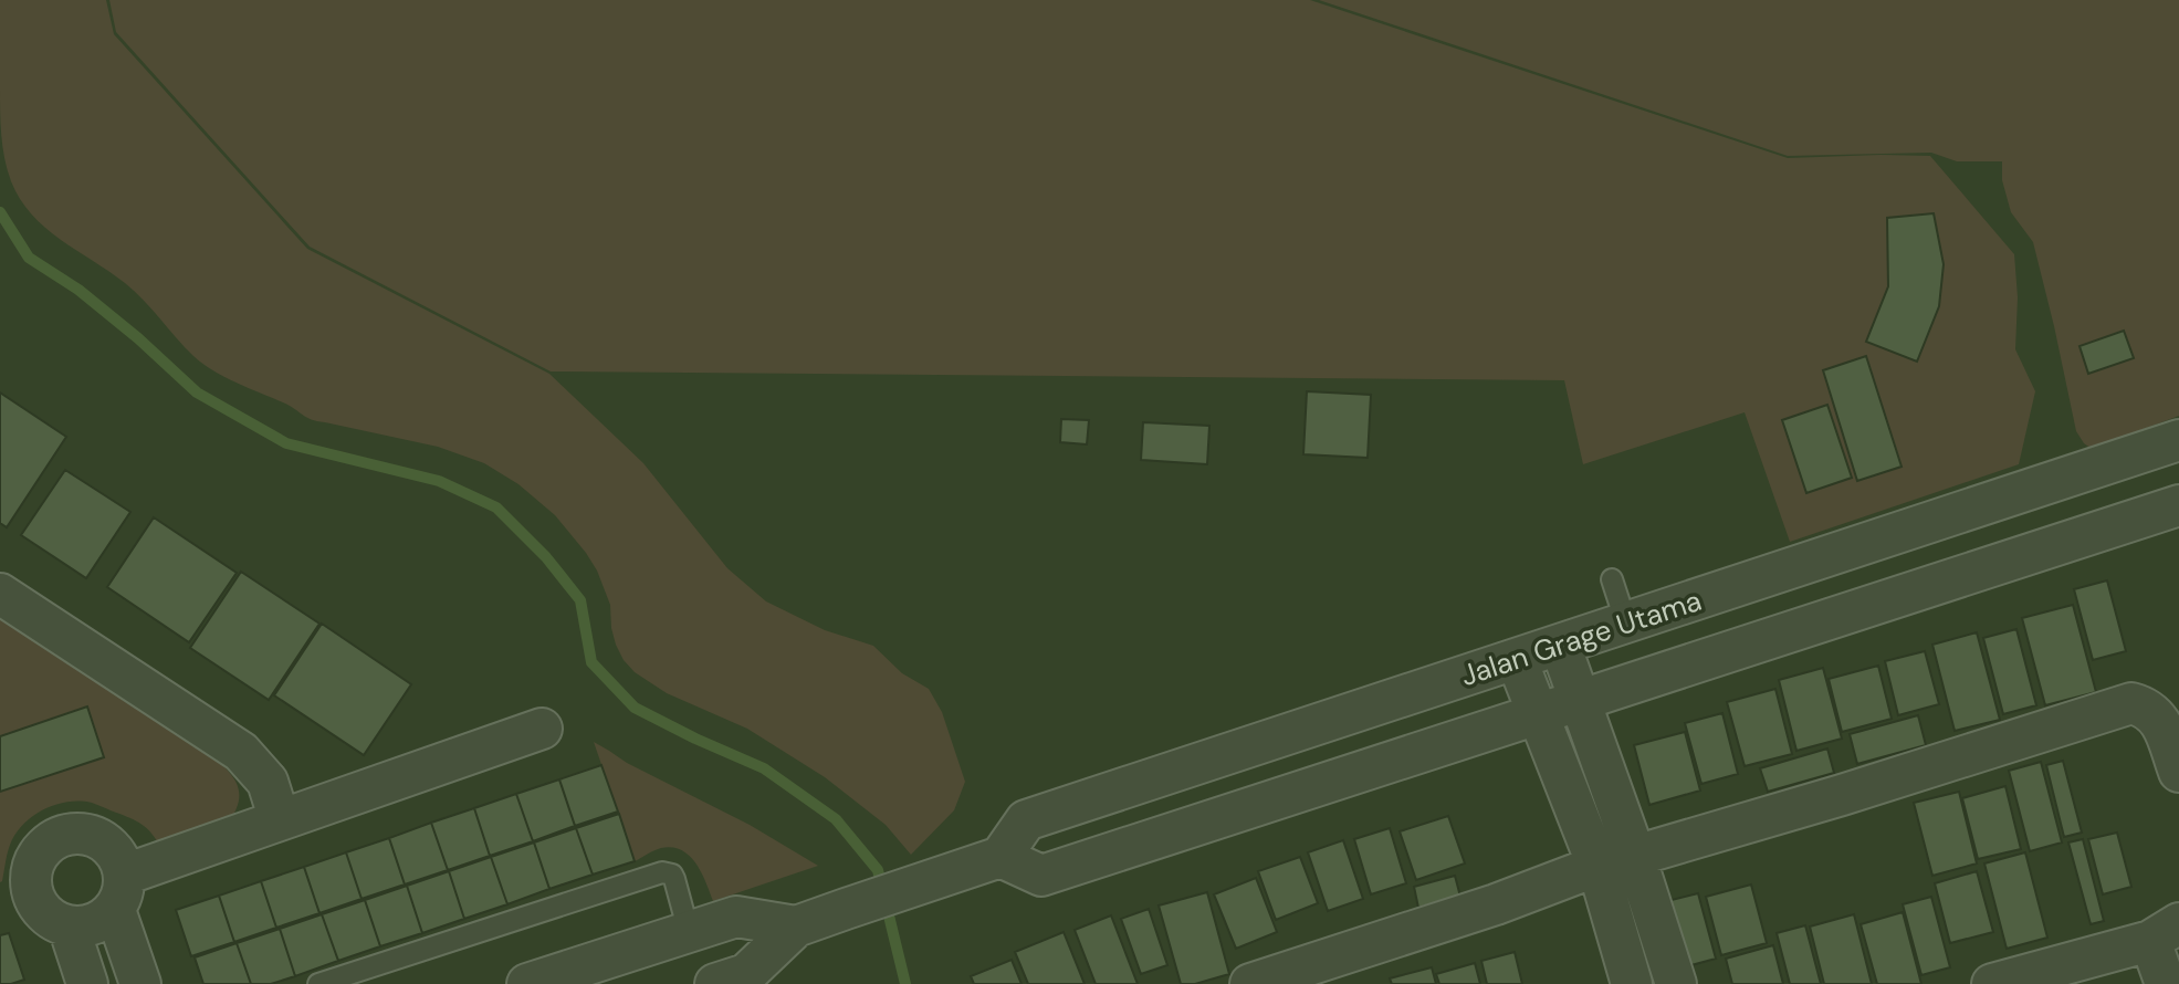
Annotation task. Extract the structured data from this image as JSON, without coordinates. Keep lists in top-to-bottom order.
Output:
{
  "streets": {
    "street": ["Jalan Grage Utama"]
  }
}
